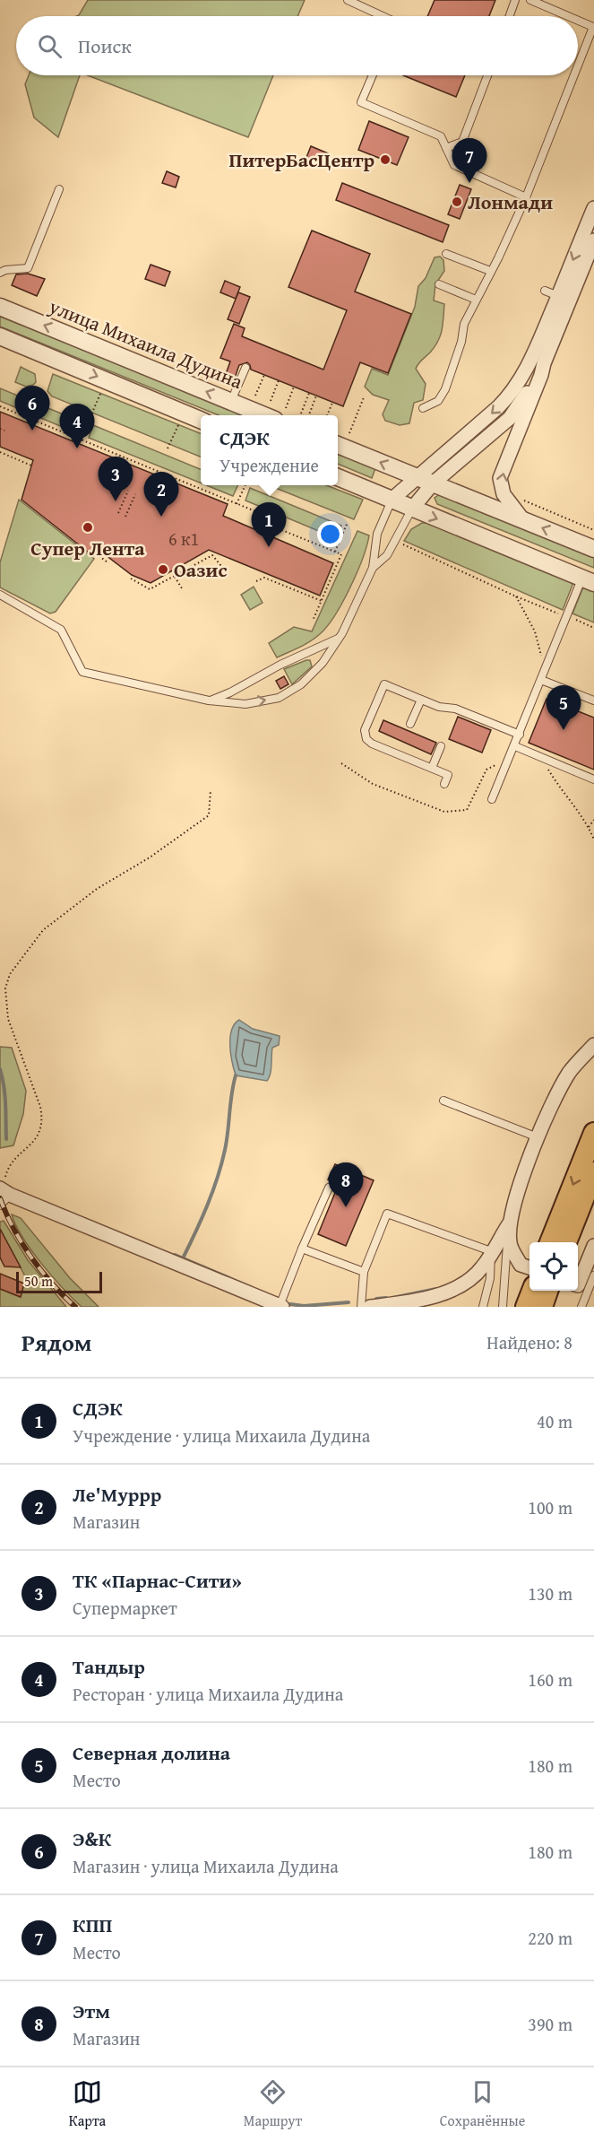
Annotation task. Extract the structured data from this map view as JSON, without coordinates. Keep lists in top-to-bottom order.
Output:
{
  "streets": {
    "street": ["улица Михаила Дудина"]
  },
  "places": [
    "ПитерБасЦентр",
    "Лонмади",
    "Супер Лента",
    "Оазис"
  ],
  "house_numbers": ["6 к1"],
  "scale_bar": "50 m",
  "page": {
    "search": "Поиск",
    "pins": [
      "7",
      "6",
      "4",
      "3",
      "2",
      "1",
      "5",
      "8"
    ],
    "popup": ["СДЭК", "Учреждение"],
    "scale": "50 m",
    "heading": ["Рядом", "Найдено: 8"],
    "list": [
      {
        "mark": "1",
        "name": "СДЭК",
        "note": "Учреждение · улица Михаила Дудина",
        "value": "40 m"
      },
      {
        "mark": "2",
        "name": "Ле'Муррр",
        "note": "Магазин",
        "value": "100 m"
      },
      {
        "mark": "3",
        "name": "ТК «Парнас-Сити»",
        "note": "Супермаркет",
        "value": "130 m"
      },
      {
        "mark": "4",
        "name": "Тандыр",
        "note": "Ресторан · улица Михаила Дудина",
        "value": "160 m"
      },
      {
        "mark": "5",
        "name": "Северная долина",
        "note": "Место",
        "value": "180 m"
      },
      {
        "mark": "6",
        "name": "Э&К",
        "note": "Магазин · улица Михаила Дудина",
        "value": "180 m"
      },
      {
        "mark": "7",
        "name": "КПП",
        "note": "Место",
        "value": "220 m"
      },
      {
        "mark": "8",
        "name": "Этм",
        "note": "Магазин",
        "value": "390 m"
      }
    ],
    "nav": ["Карта", "Маршрут", "Сохранённые"]
  }
}
